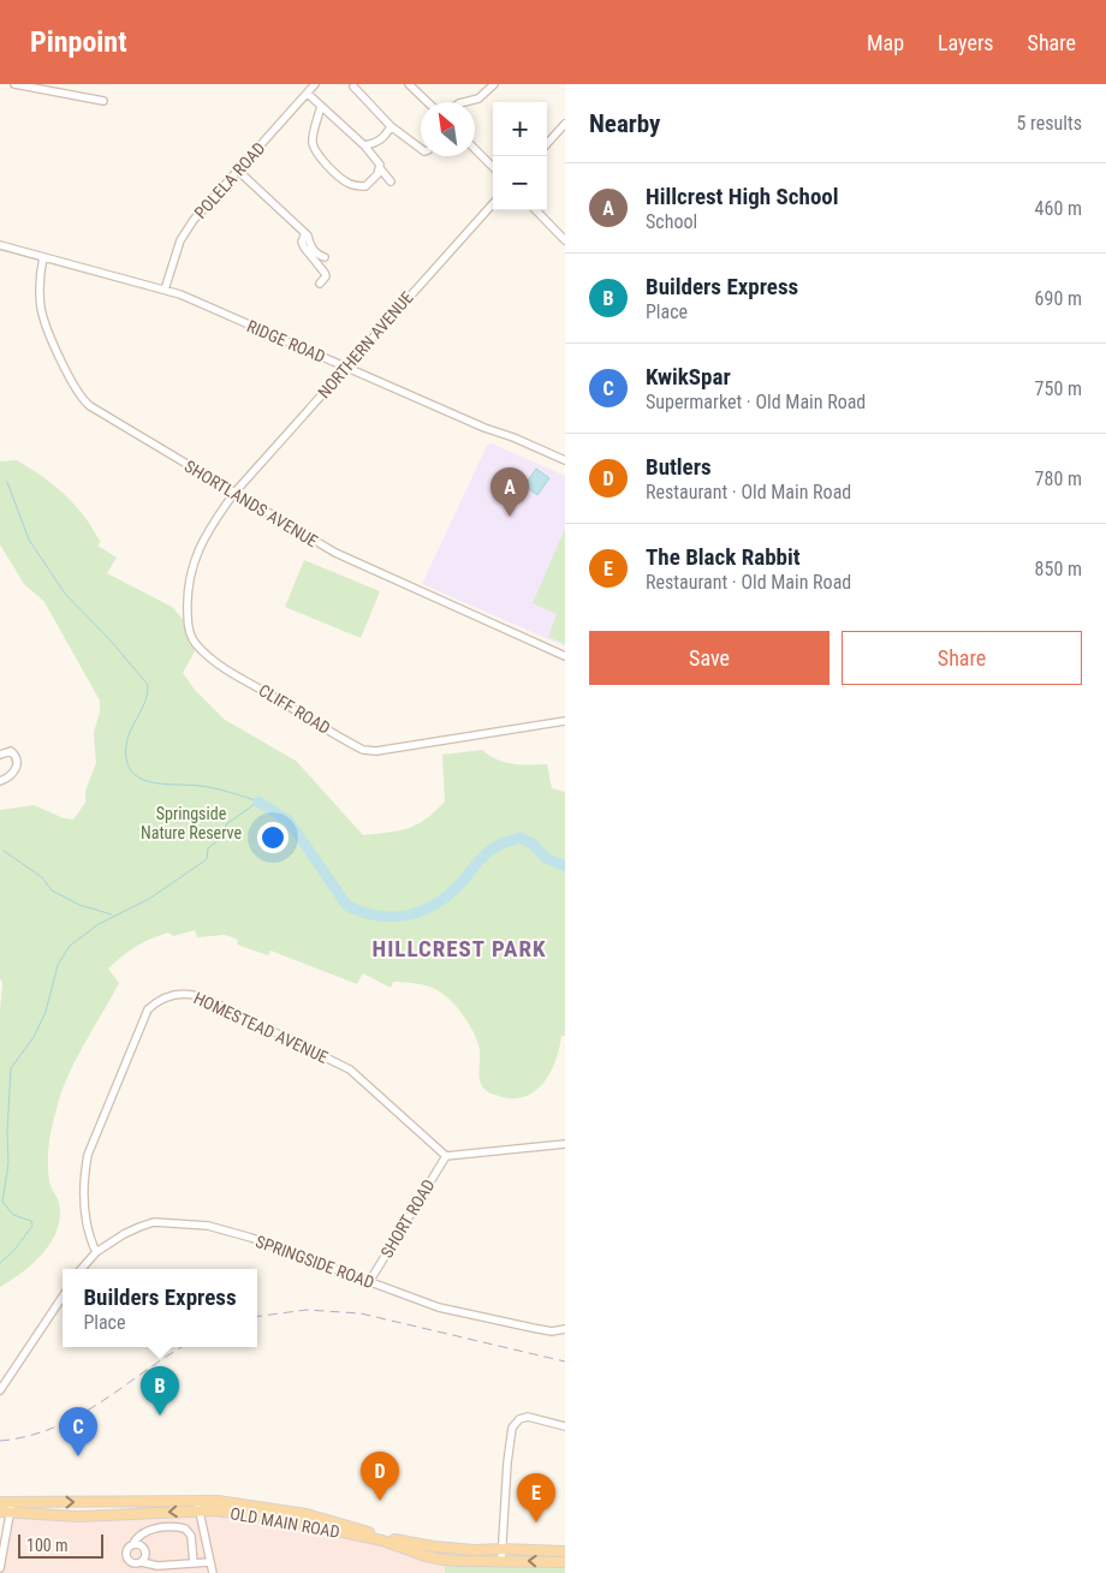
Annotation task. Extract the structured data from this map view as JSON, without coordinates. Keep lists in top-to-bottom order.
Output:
{
  "streets": {
    "main road": ["OLD MAIN ROAD"],
    "street": [
      "POLELA ROAD",
      "RIDGE ROAD",
      "NORTHERN AVENUE",
      "SHORTLANDS AVENUE",
      "CLIFF ROAD",
      "HOMESTEAD AVENUE",
      "SHORT ROAD",
      "SPRINGSIDE ROAD"
    ]
  },
  "crossings": [
    ["POLELA ROAD", "RIDGE ROAD"],
    ["RIDGE ROAD", "NORTHERN AVENUE"],
    ["RIDGE ROAD", "SHORTLANDS AVENUE"],
    ["NORTHERN AVENUE", "SHORTLANDS AVENUE"],
    ["NORTHERN AVENUE", "CLIFF ROAD"],
    ["SHORTLANDS AVENUE", "CLIFF ROAD"],
    ["HOMESTEAD AVENUE", "SHORT ROAD"],
    ["HOMESTEAD AVENUE", "SPRINGSIDE ROAD"],
    ["SHORT ROAD", "SPRINGSIDE ROAD"]
  ],
  "districts": ["HILLCREST PARK"],
  "parks": ["Springside Nature Reserve"],
  "scale_bar": "100 m",
  "north": "top left",
  "page": {
    "header": "Pinpoint",
    "nav": ["Map", "Layers", "Share"],
    "heading": ["Nearby", "5 results"],
    "map_buttons": ["+", "−"],
    "list": [
      {
        "mark": "A",
        "name": "Hillcrest High School",
        "note": "School",
        "value": "460 m"
      },
      {
        "mark": "B",
        "name": "Builders Express",
        "note": "Place",
        "value": "690 m"
      },
      {
        "mark": "C",
        "name": "KwikSpar",
        "note": "Supermarket · Old Main Road",
        "value": "750 m"
      },
      {
        "mark": "D",
        "name": "Butlers",
        "note": "Restaurant · Old Main Road",
        "value": "780 m"
      },
      {
        "mark": "E",
        "name": "The Black Rabbit",
        "note": "Restaurant · Old Main Road",
        "value": "850 m"
      }
    ],
    "pins": [
      "A",
      "B",
      "C",
      "D",
      "E"
    ],
    "buttons": ["Save", "Share"],
    "popup": ["Builders Express", "Place"],
    "scale": "100 m"
  }
}
